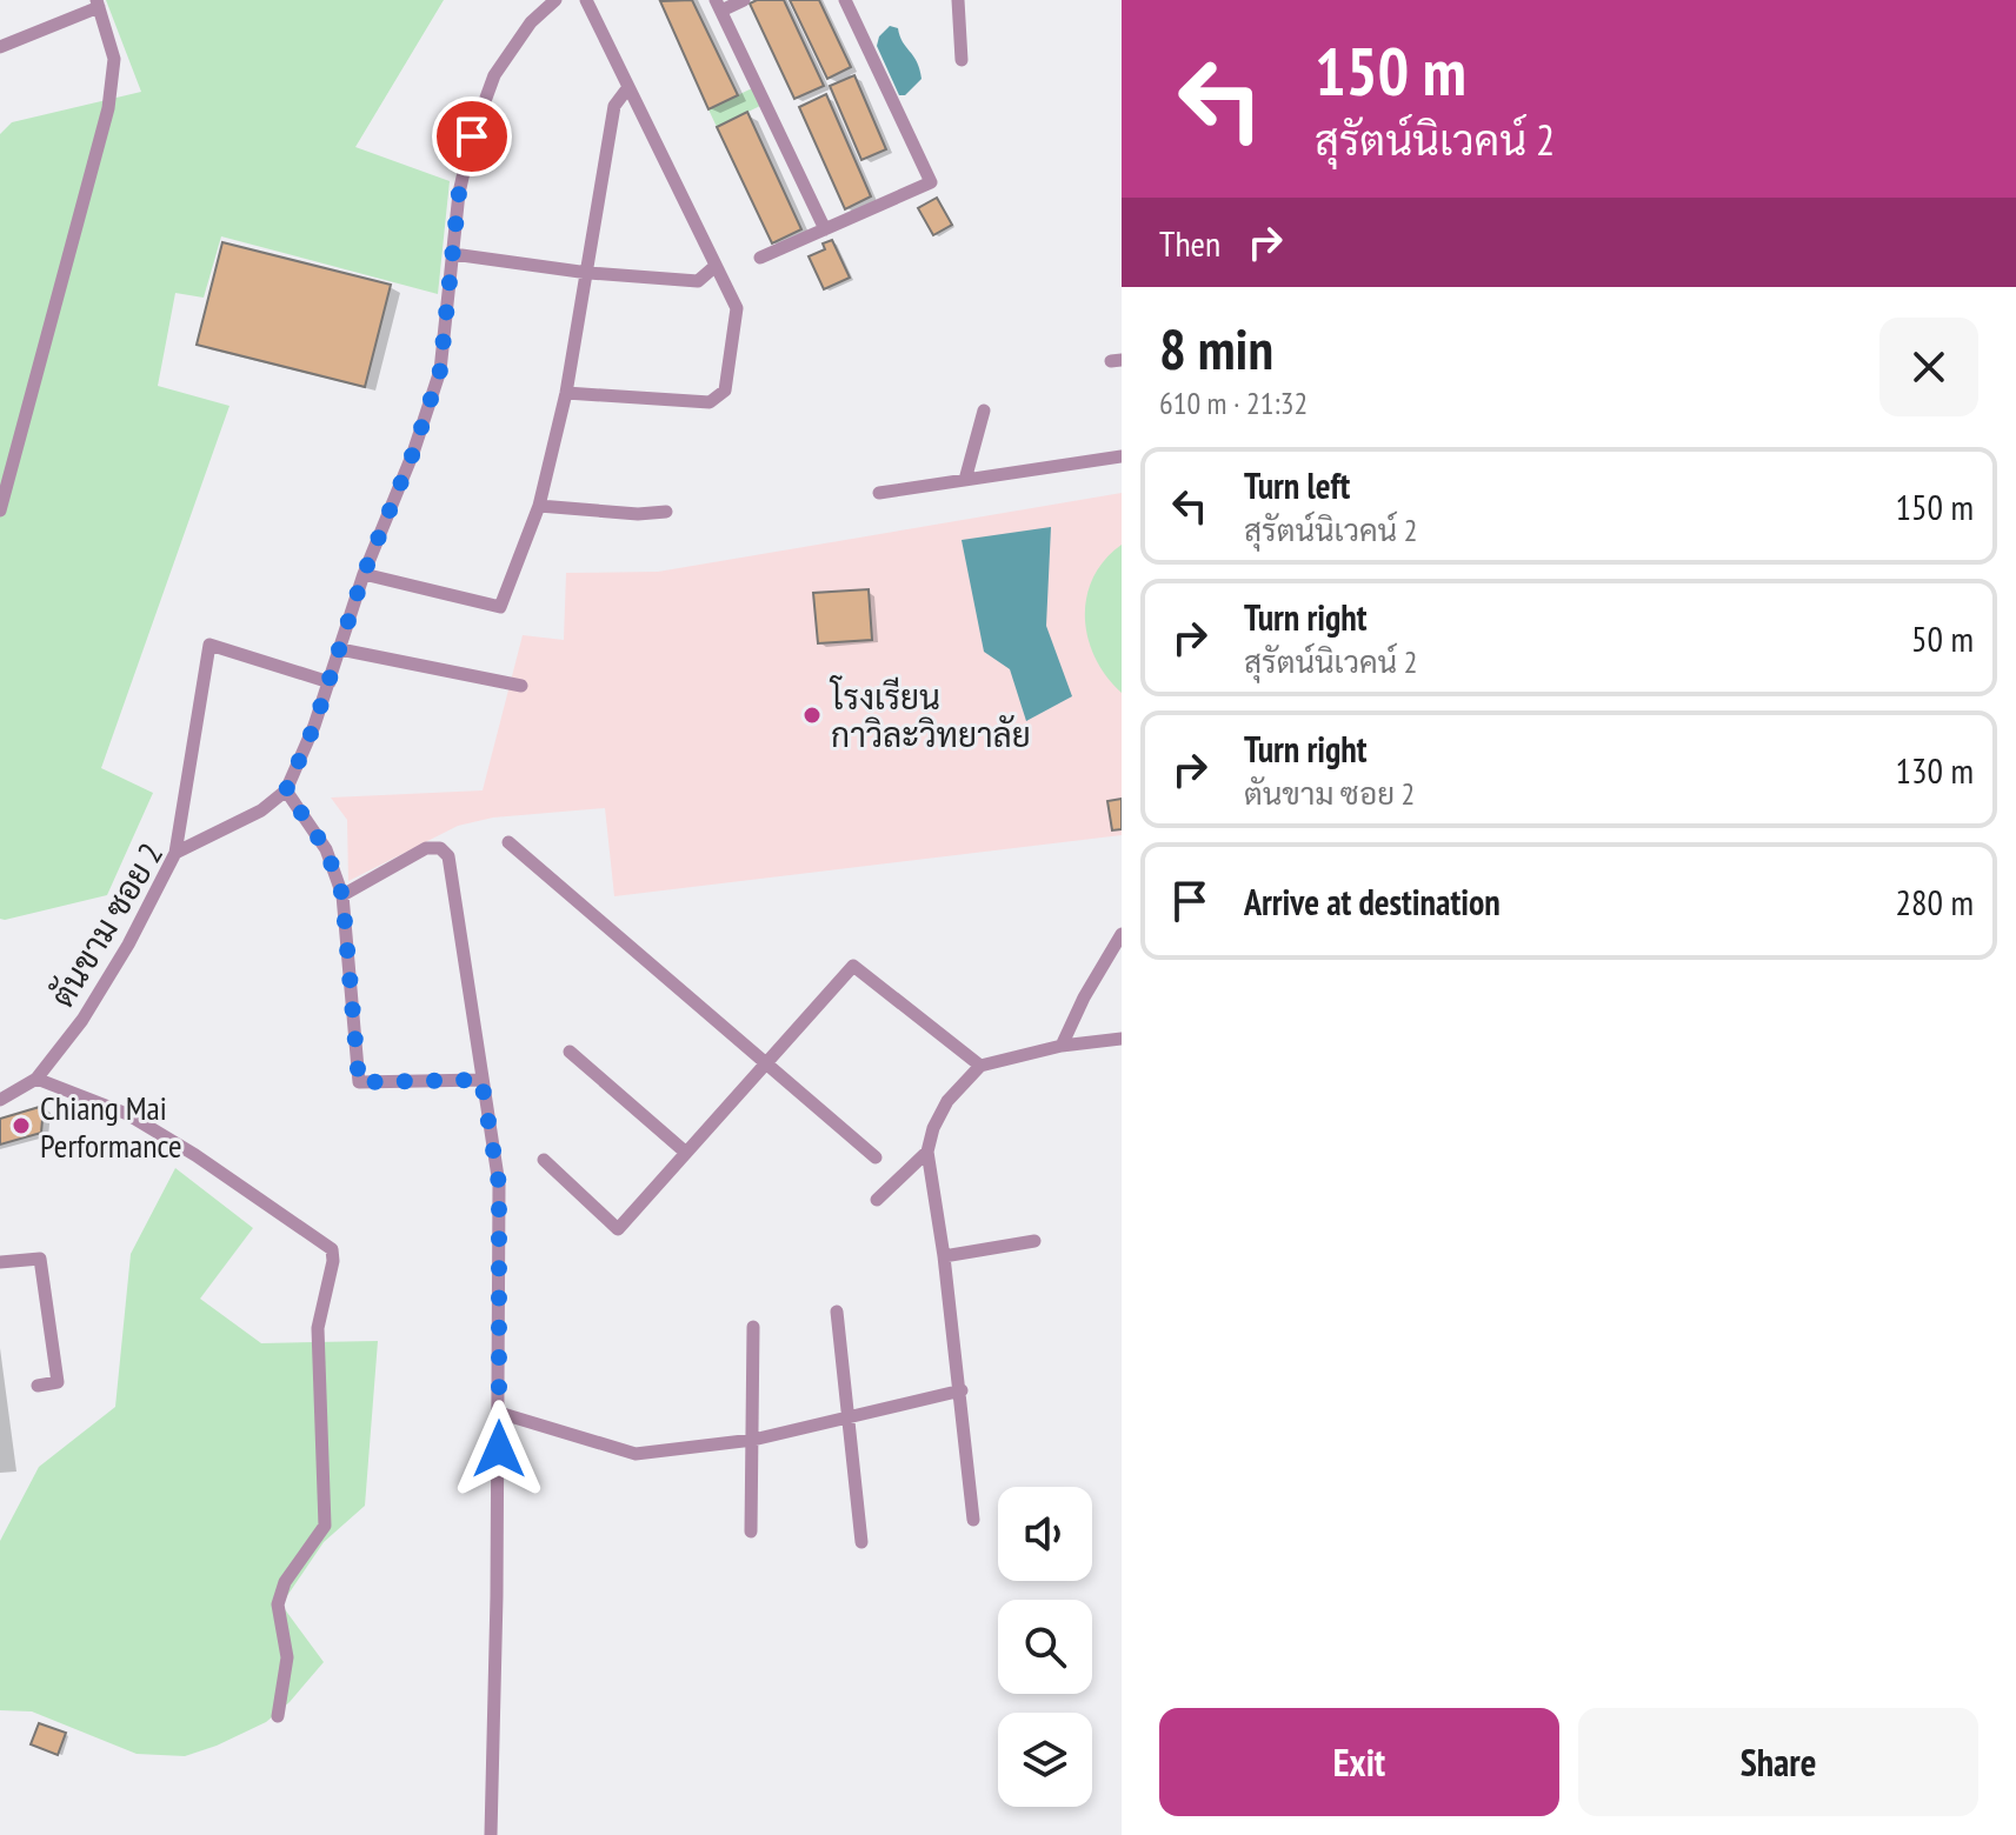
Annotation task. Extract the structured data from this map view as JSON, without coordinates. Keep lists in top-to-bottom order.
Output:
{
  "streets": {
    "street": ["ตันขาม ซอย 2"]
  },
  "places": ["โรงเรียน กาวิละวิทยาลัย", "Chiang Mai Performance"],
  "page": {
    "turn": ["150 m", "สุรัตน์นิเวคน์ 2"],
    "then": "Then",
    "heading": ["8 min", "610 m · 21:32"],
    "list": [
      {
        "name": "Turn left",
        "note": "สุรัตน์นิเวคน์ 2",
        "value": "150 m"
      },
      {
        "name": "Turn right",
        "note": "สุรัตน์นิเวคน์ 2",
        "value": "50 m"
      },
      {
        "name": "Turn right",
        "note": "ตันขาม ซอย 2",
        "value": "130 m"
      },
      {
        "name": "Arrive at destination",
        "value": "280 m"
      }
    ],
    "buttons": ["Exit", "Share"]
  }
}
